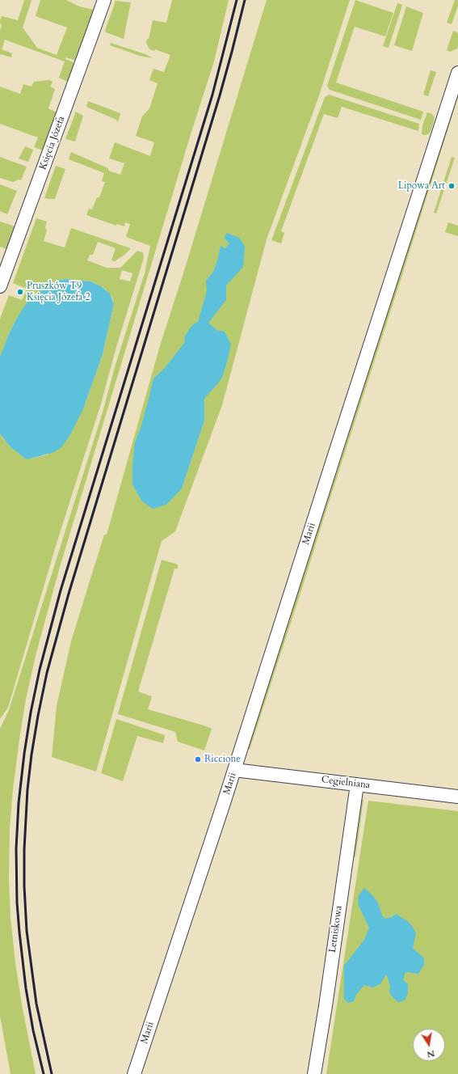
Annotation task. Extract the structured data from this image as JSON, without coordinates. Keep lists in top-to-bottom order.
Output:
{
  "streets": {
    "street": [
      "Księcia Józefa",
      "Marii",
      "Cegielniana",
      "Letniskowa"
    ]
  },
  "crossings": [
    ["Marii", "Cegielniana"],
    ["Cegielniana", "Letniskowa"]
  ],
  "places": ["Lipowa Art", "Pruszków T9 Księcia Józefa 2", "Riccione"],
  "north": "bottom"
}
